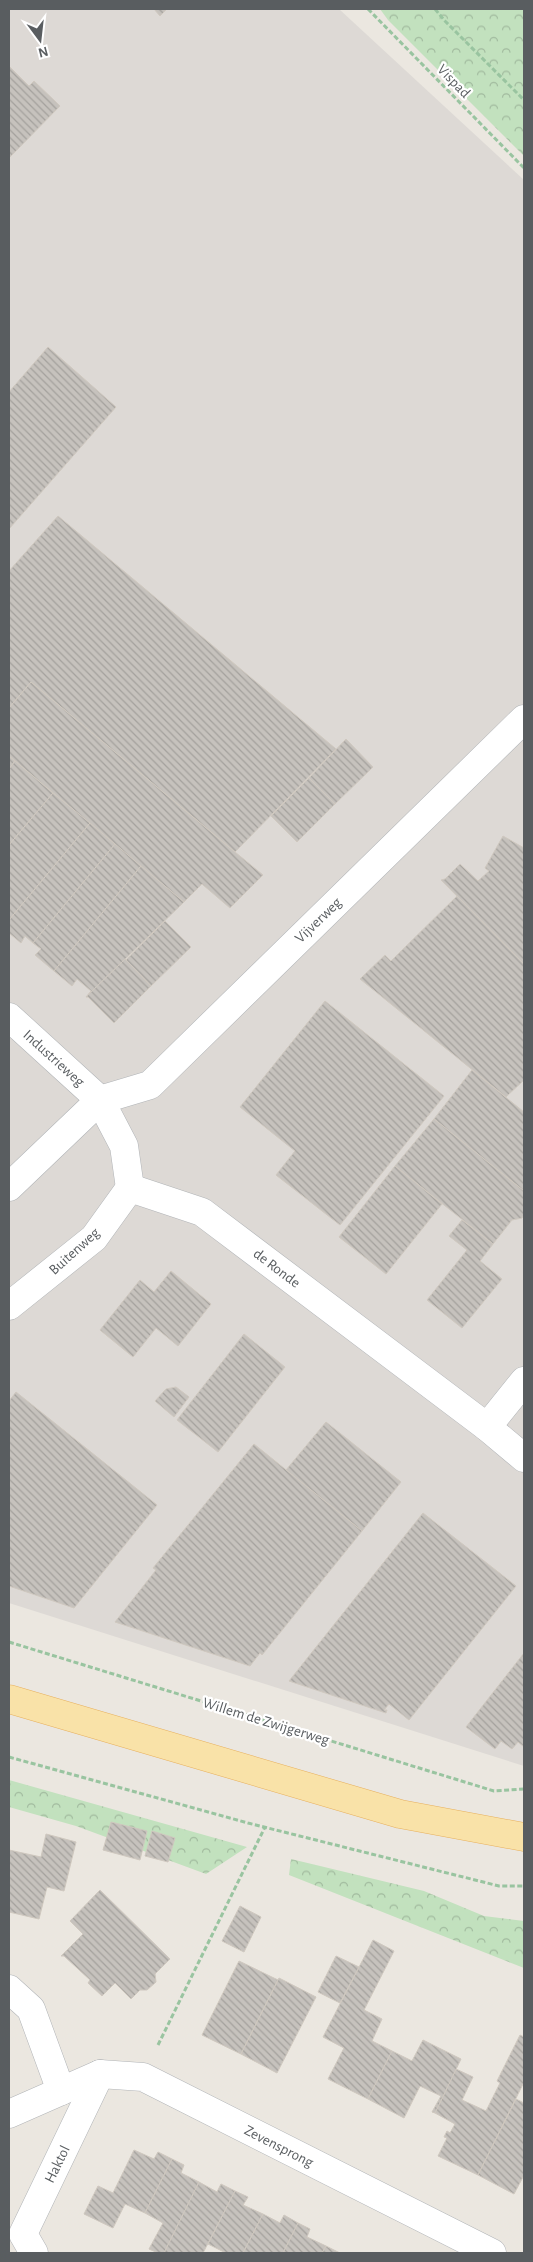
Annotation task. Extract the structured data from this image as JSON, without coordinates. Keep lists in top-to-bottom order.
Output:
{
  "streets": {
    "street": [
      "Vijverweg",
      "Industrieweg",
      "Buitenweg",
      "de Ronde",
      "Zevensprong",
      "Haktol"
    ],
    "path": ["Vispad", "Willem de Zwijgerweg"]
  },
  "crossings": [
    ["Vijverweg", "Industrieweg"],
    ["Buitenweg", "de Ronde"],
    ["Zevensprong", "Haktol"]
  ],
  "north": "bottom"
}
